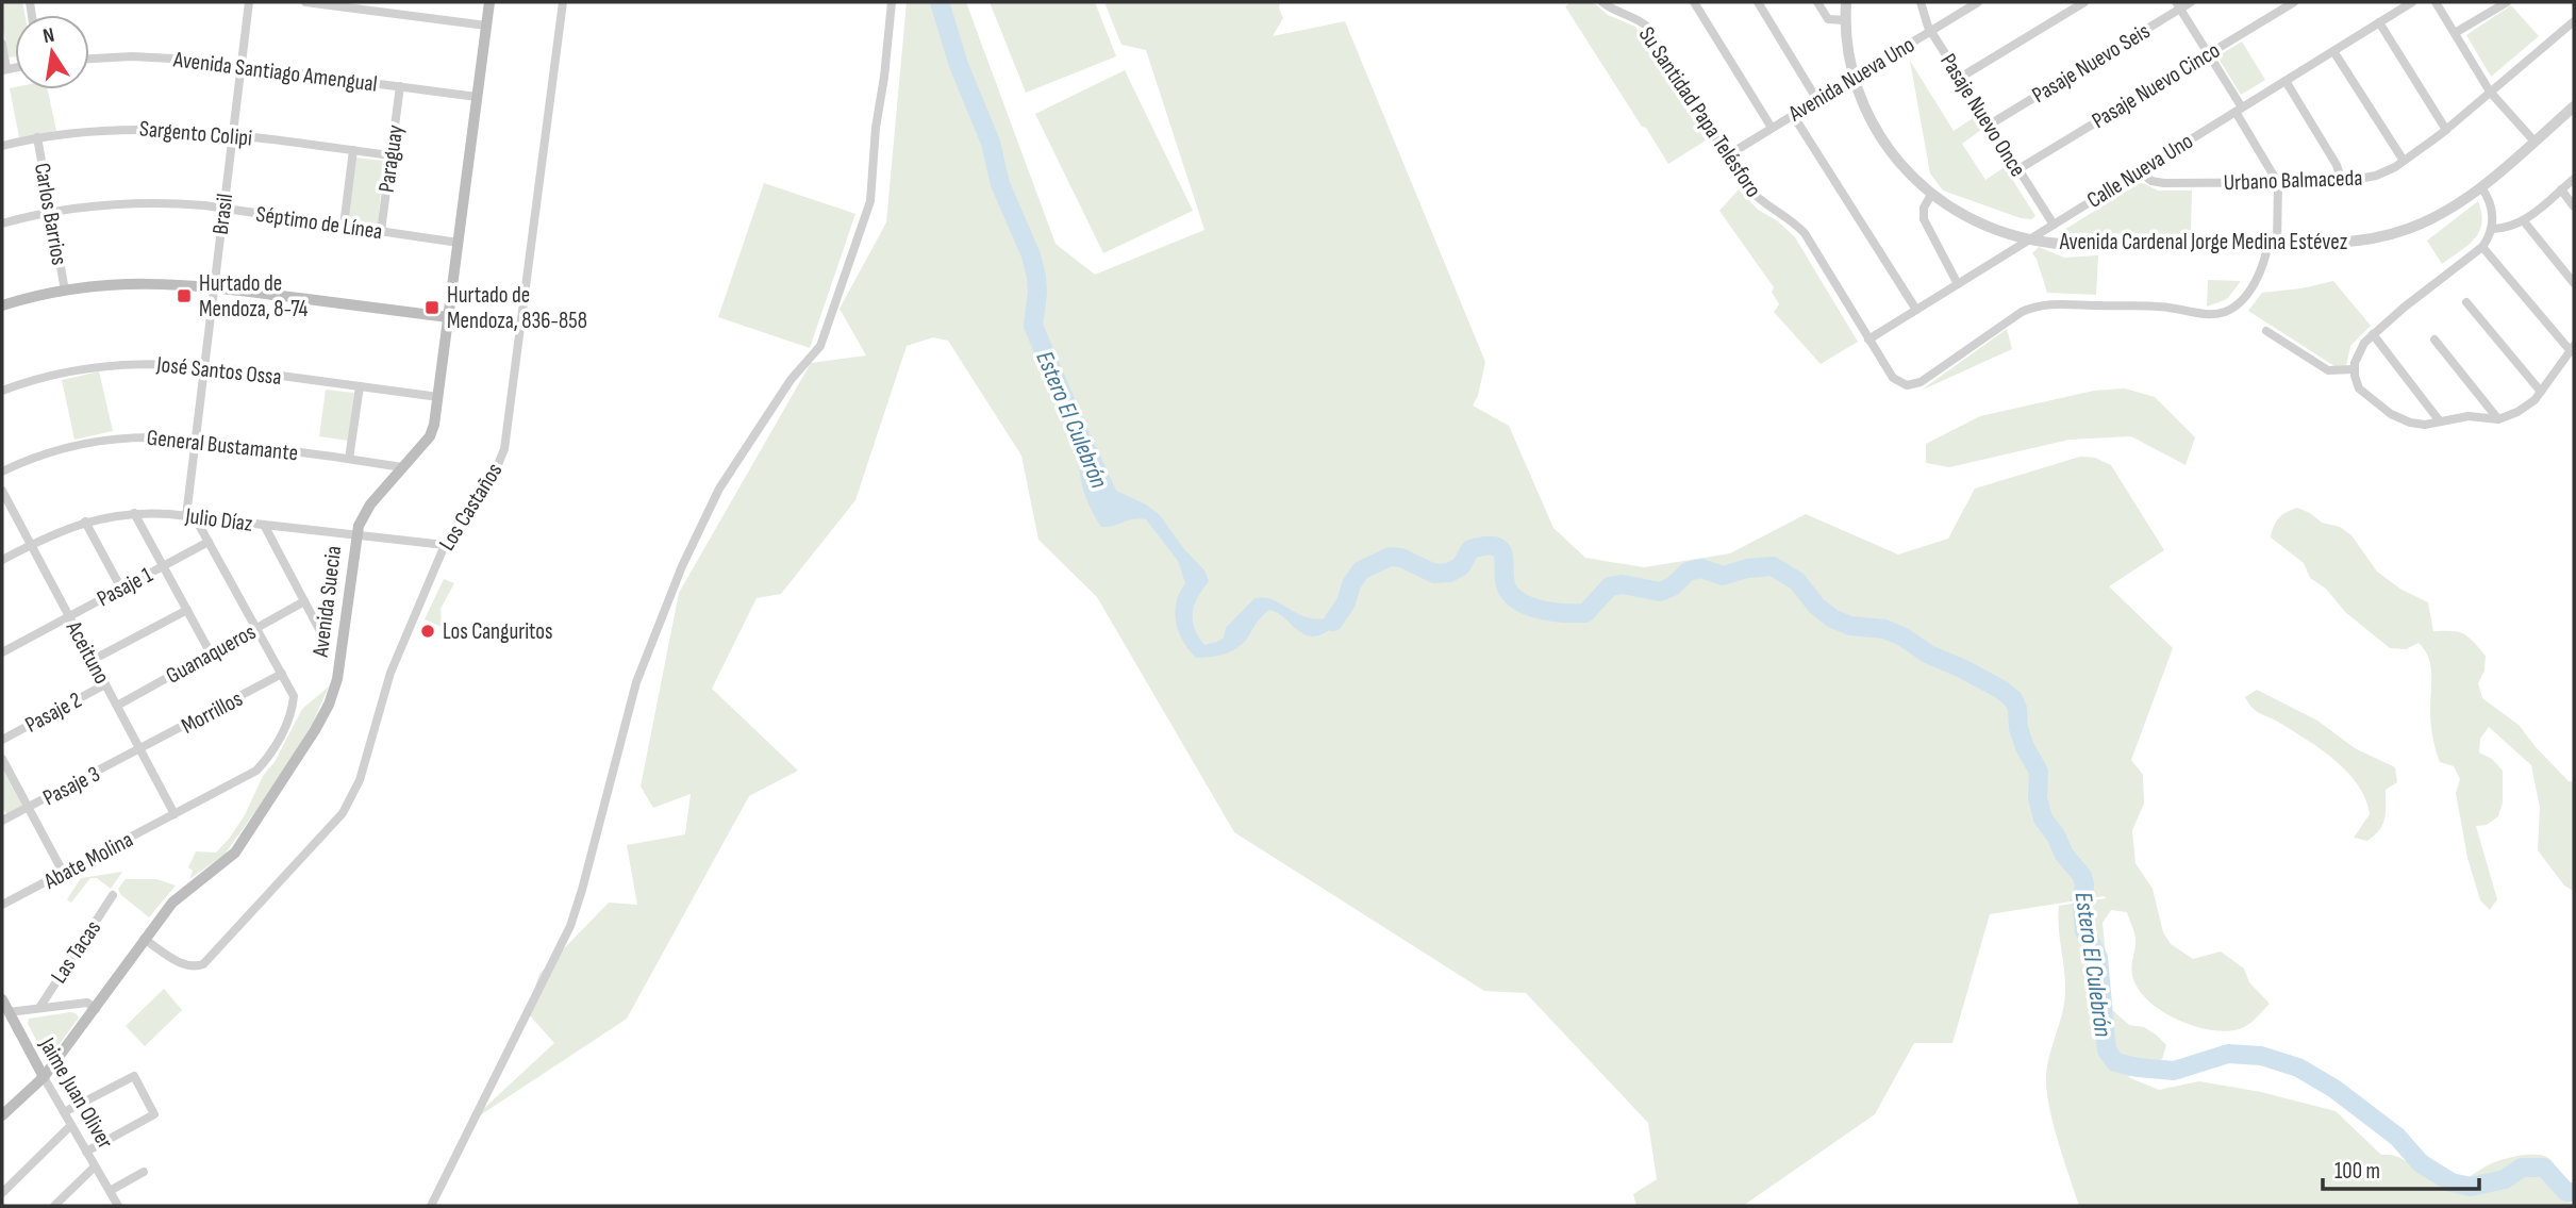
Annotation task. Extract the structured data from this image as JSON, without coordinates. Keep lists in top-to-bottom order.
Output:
{
  "streets": {
    "main road": ["Avenida Suecia", "Jaime Juan Oliver"],
    "street": [
      "Pasaje Nuevo Seis",
      "Avenida Santiago Amengual",
      "Avenida Nueva Uno",
      "Pasaje Nuevo Cinco",
      "Su Santidad Papa Telésforo",
      "Pasaje Nuevo Once",
      "Sargento Colipi",
      "Paraguay",
      "Calle Nueva Uno",
      "Urbano Balmaceda",
      "Carlos Barrios",
      "Brasil",
      "Séptimo de Línea",
      "Avenida Cardenal Jorge Medina Estévez",
      "José Santos Ossa",
      "General Bustamante",
      "Los Castaños",
      "Julio Díaz",
      "Pasaje 1",
      "Aceituno",
      "Guanaqueros",
      "Pasaje 2",
      "Morrillos",
      "Pasaje 3",
      "Abate Molina",
      "Las Tacas"
    ]
  },
  "crossings": [
    ["Pasaje Nuevo Seis", "Pasaje Nuevo Once"],
    ["Avenida Santiago Amengual", "Paraguay"],
    ["Avenida Santiago Amengual", "Brasil"],
    ["Avenida Santiago Amengual", "Avenida Suecia"],
    ["Avenida Nueva Uno", "Su Santidad Papa Telésforo"],
    ["Avenida Nueva Uno", "Pasaje Nuevo Once"],
    ["Avenida Nueva Uno", "Avenida Cardenal Jorge Medina Estévez"],
    ["Pasaje Nuevo Cinco", "Pasaje Nuevo Once"],
    ["Su Santidad Papa Telésforo", "Calle Nueva Uno"],
    ["Su Santidad Papa Telésforo", "Avenida Cardenal Jorge Medina Estévez"],
    ["Pasaje Nuevo Once", "Calle Nueva Uno"],
    ["Sargento Colipi", "Paraguay"],
    ["Sargento Colipi", "Carlos Barrios"],
    ["Sargento Colipi", "Brasil"],
    ["Paraguay", "Séptimo de Línea"],
    ["Calle Nueva Uno", "Urbano Balmaceda"],
    ["Calle Nueva Uno", "Avenida Cardenal Jorge Medina Estévez"],
    ["Carlos Barrios", "Séptimo de Línea"],
    ["Brasil", "Séptimo de Línea"],
    ["Brasil", "José Santos Ossa"],
    ["Brasil", "General Bustamante"],
    ["Brasil", "Julio Díaz"],
    ["Séptimo de Línea", "Avenida Suecia"],
    ["José Santos Ossa", "Avenida Suecia"],
    ["General Bustamante", "Avenida Suecia"],
    ["Los Castaños", "Julio Díaz"],
    ["Los Castaños", "Avenida Suecia"],
    ["Julio Díaz", "Avenida Suecia"],
    ["Julio Díaz", "Aceituno"],
    ["Pasaje 1", "Aceituno"],
    ["Avenida Suecia", "Jaime Juan Oliver"],
    ["Aceituno", "Guanaqueros"],
    ["Aceituno", "Pasaje 2"],
    ["Aceituno", "Morrillos"],
    ["Aceituno", "Pasaje 3"],
    ["Aceituno", "Abate Molina"],
    ["Morrillos", "Pasaje 3"]
  ],
  "water": ["Estero El Culebrón"],
  "places": {
    "transit": ["Hurtado de Mendoza, 8-74", "Hurtado de Mendoza, 836-858"],
    "other": ["Los Canguritos"]
  },
  "scale_bar": "100 m",
  "north": "top"
}
